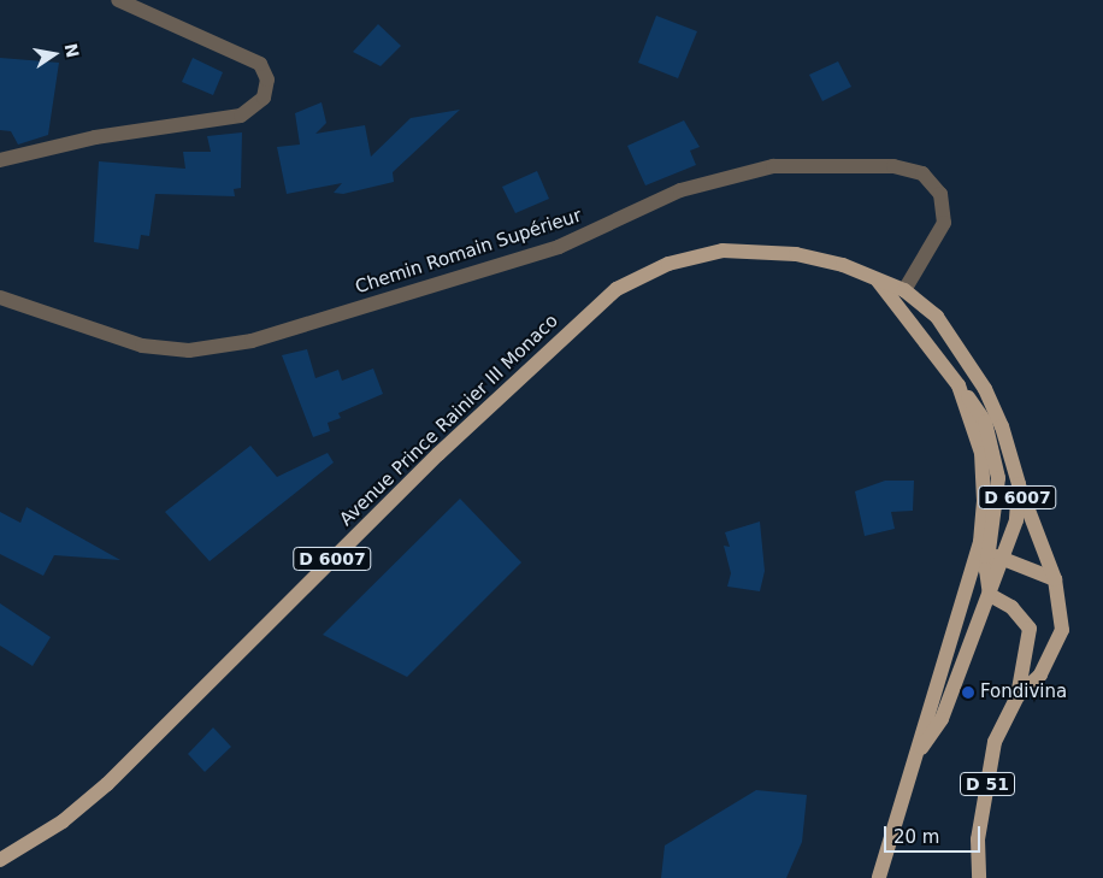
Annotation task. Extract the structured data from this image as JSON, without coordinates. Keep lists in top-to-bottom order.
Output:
{
  "streets": {
    "main road": ["Avenue Prince Rainier III Monaco", "D 6007", "D 51"],
    "street": ["Chemin Romain Supérieur"]
  },
  "crossings": [
    ["Chemin Romain Supérieur", "Avenue Prince Rainier III Monaco"],
    ["Avenue Prince Rainier III Monaco", "D 6007"],
    ["Avenue Prince Rainier III Monaco", "D 51"],
    ["D 6007", "D 51"]
  ],
  "places": ["Fondivina"],
  "scale_bar": "20 m",
  "north": "right"
}
